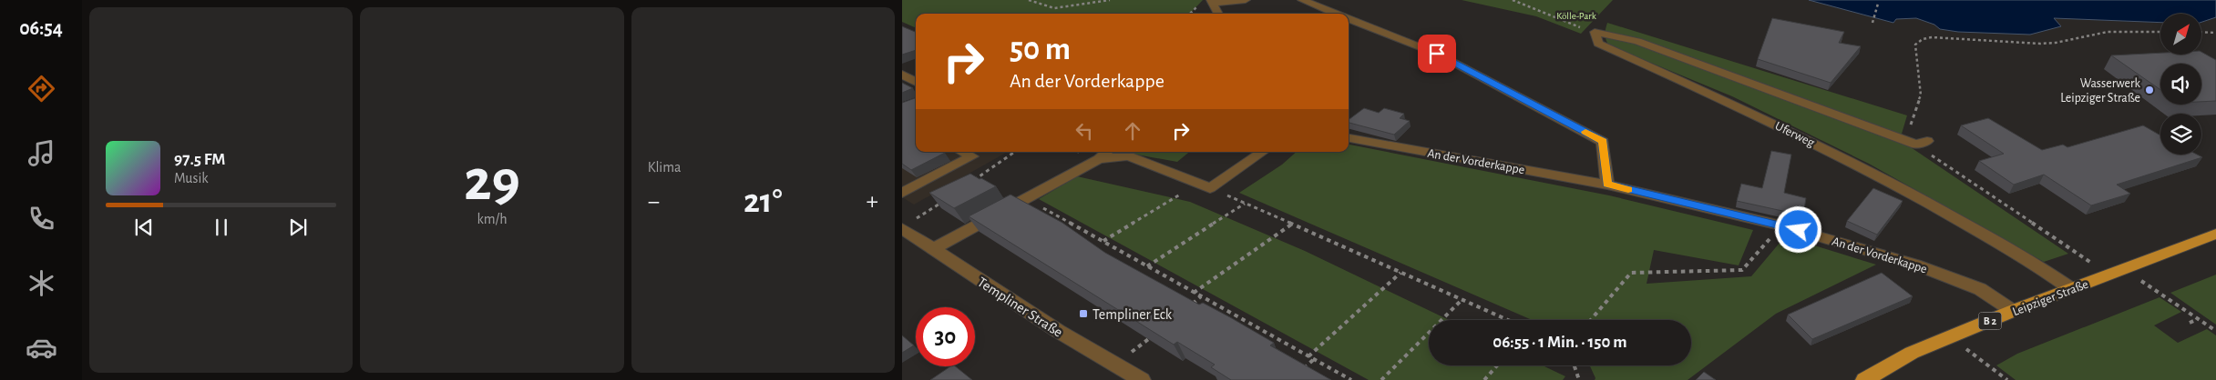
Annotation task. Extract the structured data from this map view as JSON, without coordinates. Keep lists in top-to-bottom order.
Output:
{
  "streets": {
    "main road": ["Leipziger Straße", "B 2"],
    "street": ["Uferweg", "An der Vorderkappe", "Templiner Straße"]
  },
  "crossings": [
    ["Uferweg", "Leipziger Straße"],
    ["An der Vorderkappe", "Leipziger Straße"]
  ],
  "parks": ["Kölle-Park"],
  "places": {
    "other": ["Wasserwerk Leipziger Straße"],
    "transit": ["Templiner Eck"]
  },
  "north": "top right",
  "page": {
    "tabs": "06:54",
    "tile": [
      ["29", "km/h"],
      "Klima"
    ],
    "turn": ["50 m", "An der Vorderkappe"],
    "song": ["97.5 FM", "Musik"],
    "heat": ["−", "21°", "+"],
    "limit": "30",
    "trip": "06:55 · 1 Min. · 150 m"
  }
}
